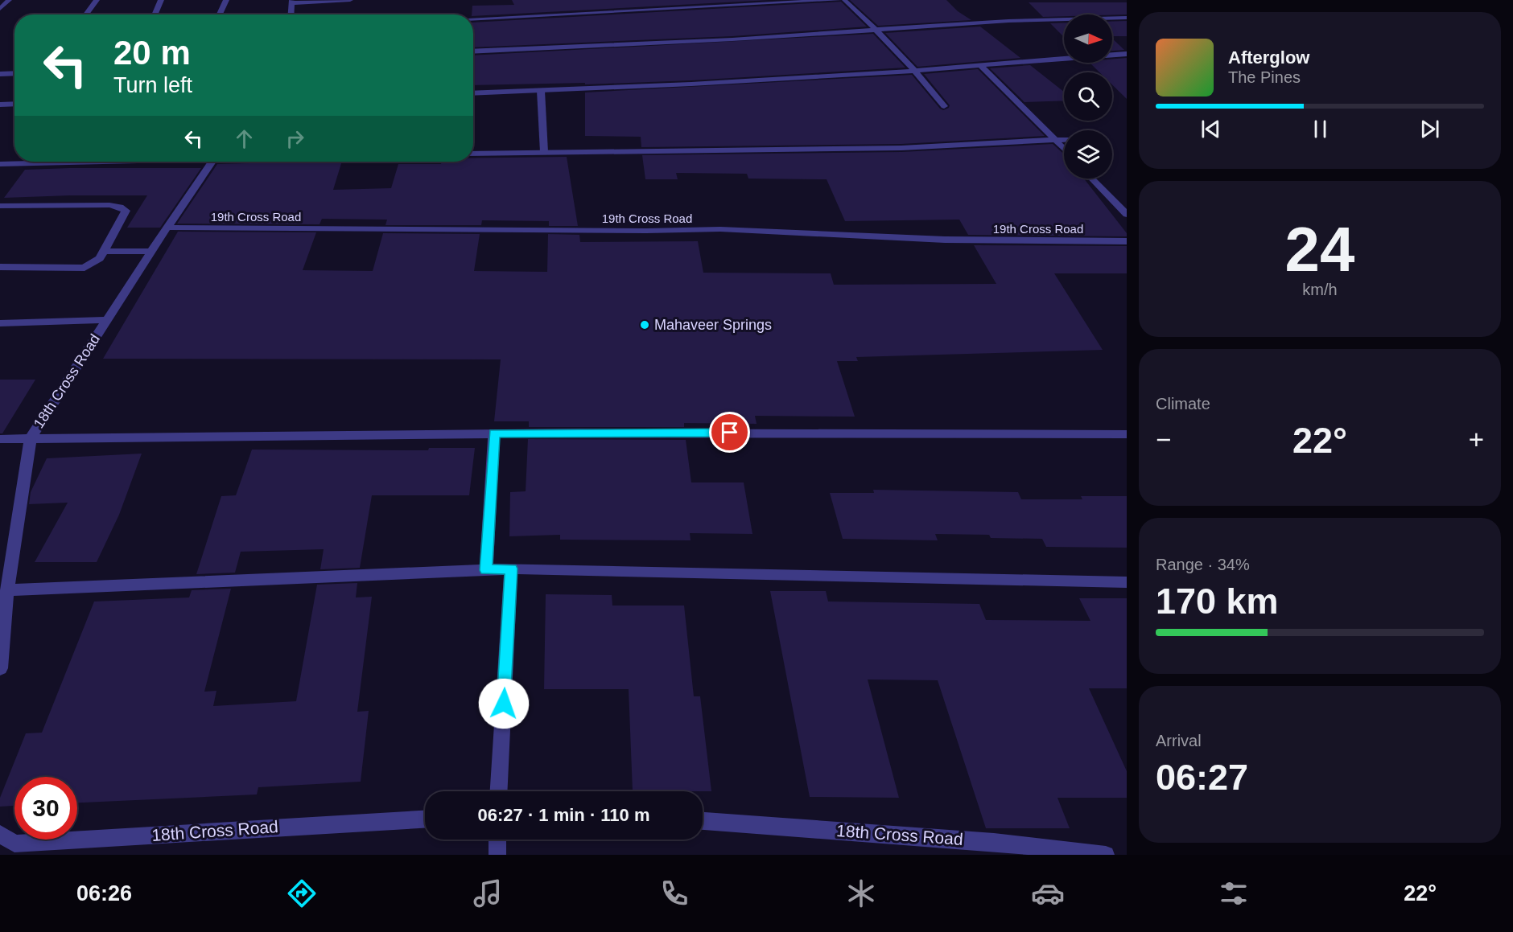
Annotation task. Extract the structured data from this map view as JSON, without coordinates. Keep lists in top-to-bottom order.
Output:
{
  "streets": {
    "street": ["19th Cross Road", "18th Cross Road"]
  },
  "crossings": [
    ["19th Cross Road", "18th Cross Road"]
  ],
  "places": ["Mahaveer Springs"],
  "north": "right",
  "page": {
    "turn": ["20 m", "Turn left"],
    "song": ["Afterglow", "The Pines"],
    "tile": [
      ["24", "km/h"],
      "Climate",
      ["Range · 34%", "170 km"],
      ["Arrival", "06:27"]
    ],
    "heat": ["−", "22°", "+"],
    "limit": "30",
    "trip": "06:27 · 1 min · 110 m",
    "tabs": ["06:26", "22°"]
  }
}
